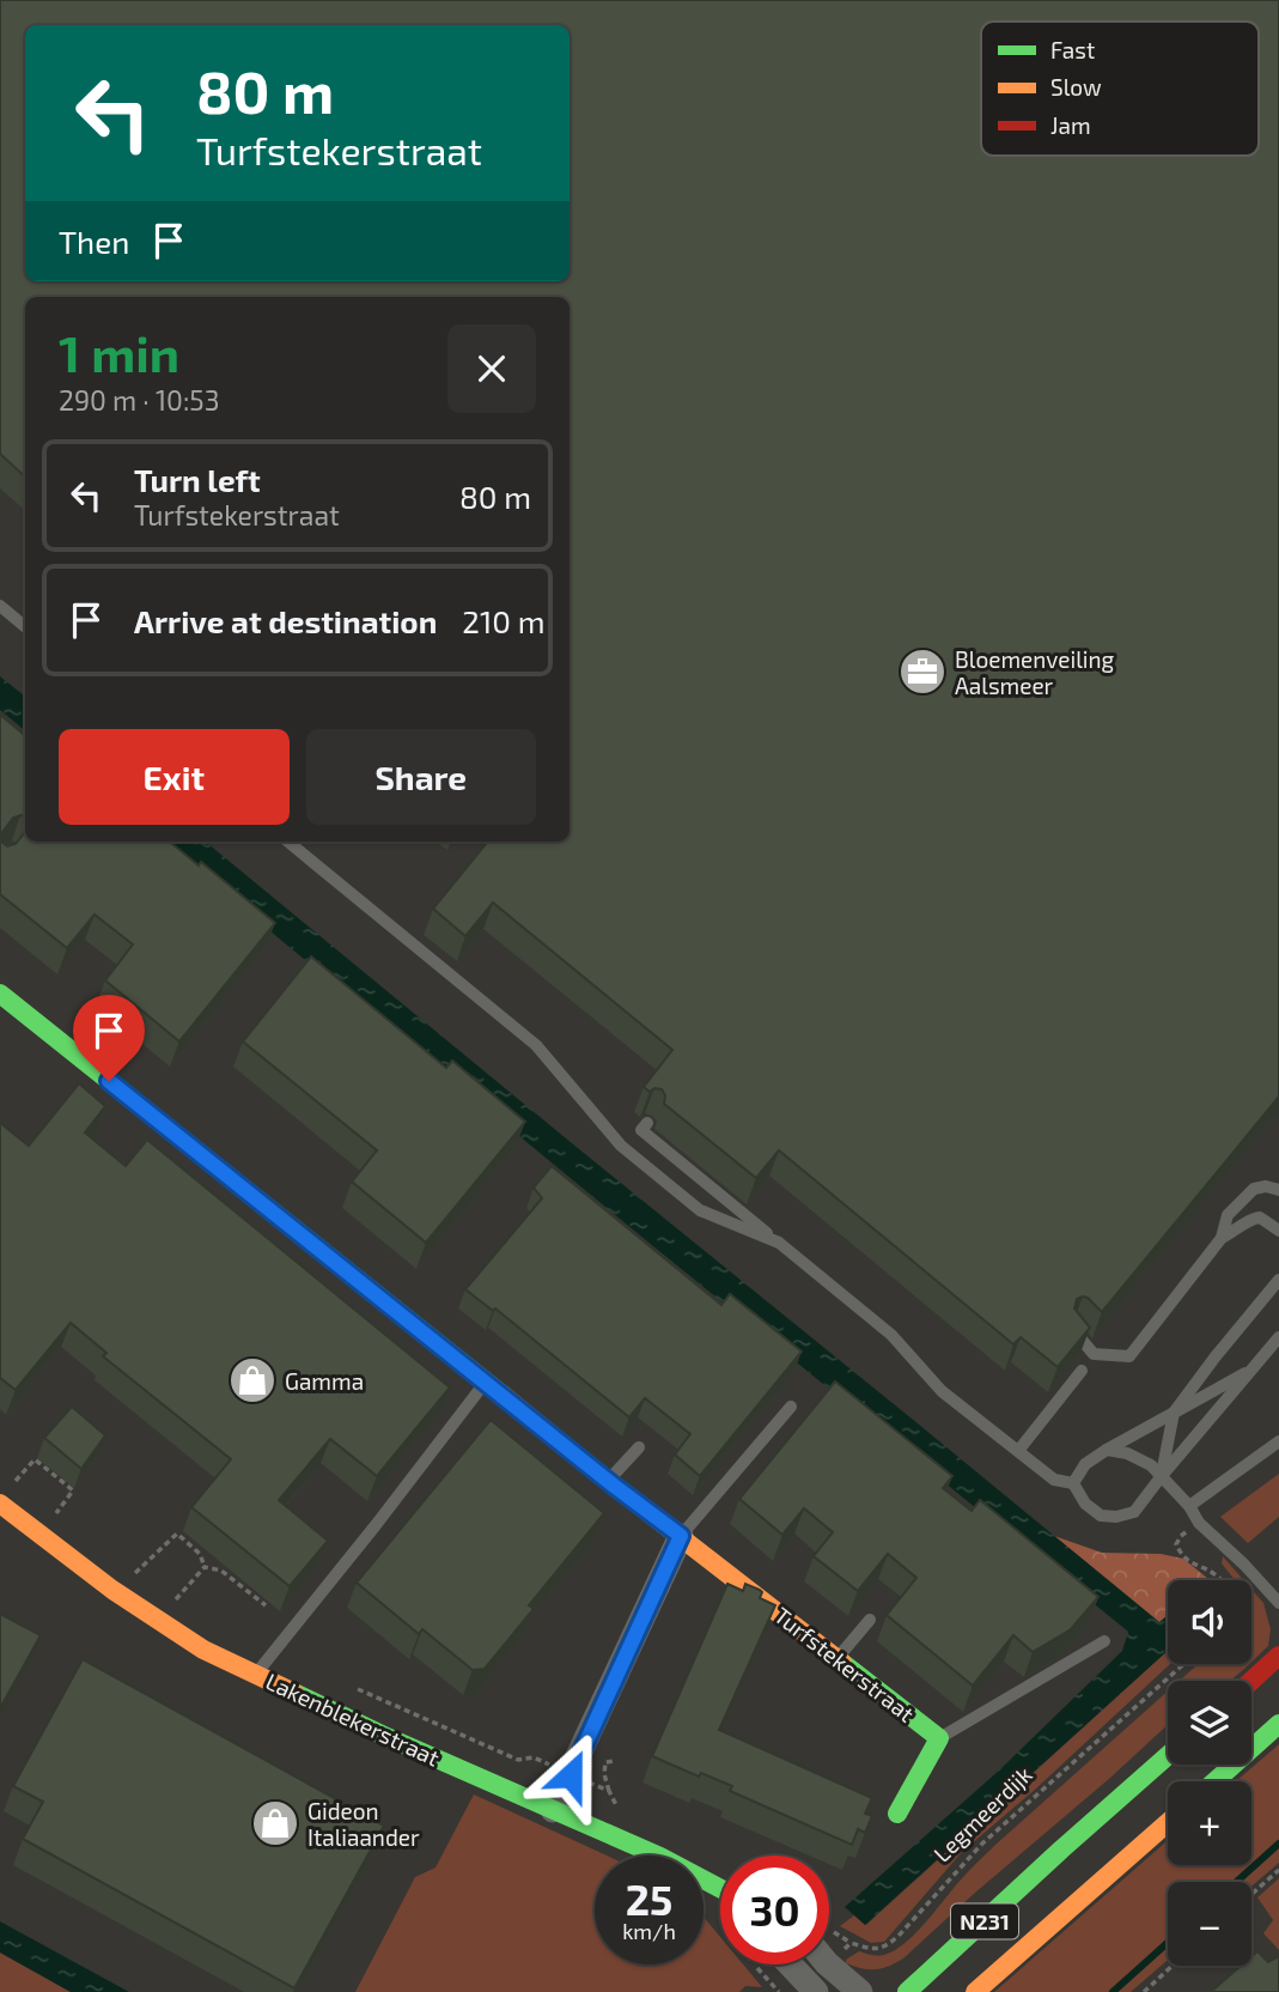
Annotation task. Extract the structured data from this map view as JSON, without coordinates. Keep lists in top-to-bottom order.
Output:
{
  "streets": {
    "street": ["Turfstekerstraat", "Lakenblekerstraat", "N231"],
    "path": ["Legmeerdijk"]
  },
  "places": {
    "office": ["Bloemenveiling Aalsmeer"],
    "shop": ["Gamma", "Gideon Italiaander"]
  },
  "legend": ["Fast", "Slow", "Jam"],
  "page": {
    "turn": ["80 m", "Turfstekerstraat"],
    "then": "Then",
    "heading": ["1 min", "290 m · 10:53"],
    "list": [
      {
        "name": "Turn left",
        "note": "Turfstekerstraat",
        "value": "80 m"
      },
      {
        "name": "Arrive at destination",
        "value": "210 m"
      }
    ],
    "buttons": ["Exit", "Share"],
    "map_buttons": ["+", "−"],
    "speed": "25 km/h",
    "limit": "30"
  }
}
